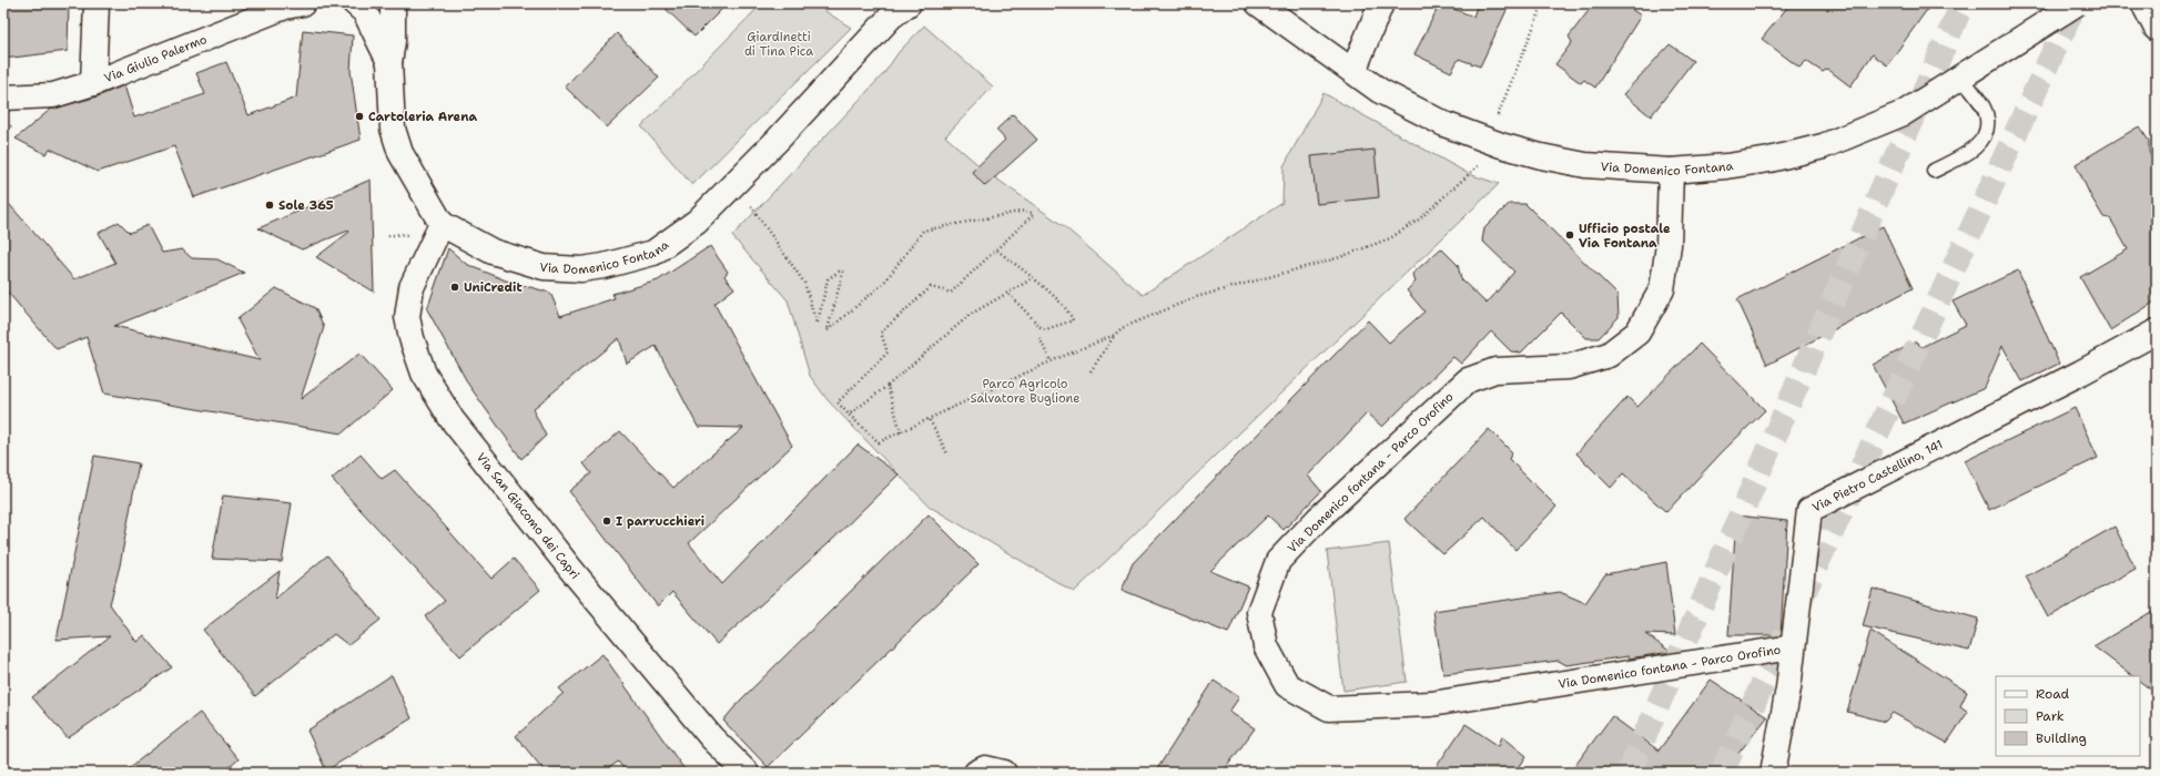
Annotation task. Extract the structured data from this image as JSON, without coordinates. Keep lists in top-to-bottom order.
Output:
{
  "streets": {
    "street": [
      "Via Giulio Palermo",
      "Via Domenico Fontana",
      "Via Domenico fontana - Parco Orofino",
      "Via Pietro Castellino, 141",
      "Via San Giacomo dei Capri"
    ]
  },
  "crossings": [
    ["Via Domenico Fontana", "Via Domenico fontana - Parco Orofino"],
    ["Via Domenico Fontana", "Via San Giacomo dei Capri"],
    ["Via Domenico fontana - Parco Orofino", "Via Pietro Castellino, 141"]
  ],
  "parks": ["Giardinetti di Tina Pica", "Parco Agricolo Salvatore Buglione"],
  "places": [
    "Cartoleria Arena",
    "Sole 365",
    "Ufficio postale Via Fontana",
    "UniCredit",
    "I parrucchieri"
  ],
  "legend": ["Road", "Park", "Building"]
}
